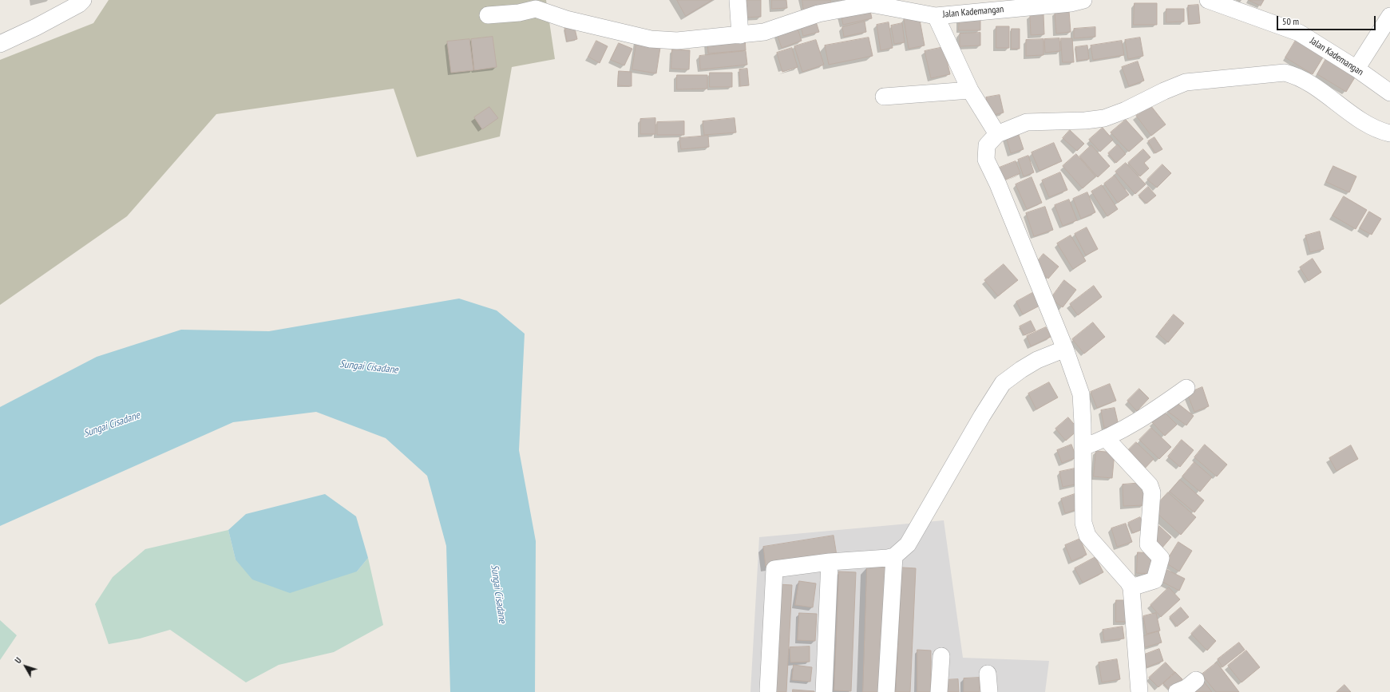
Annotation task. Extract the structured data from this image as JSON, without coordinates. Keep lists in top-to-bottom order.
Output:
{
  "streets": {
    "street": ["Jalan Kademangan"]
  },
  "water": ["Sungai Cisadane"],
  "scale_bar": "50 m",
  "north": "top left"
}
